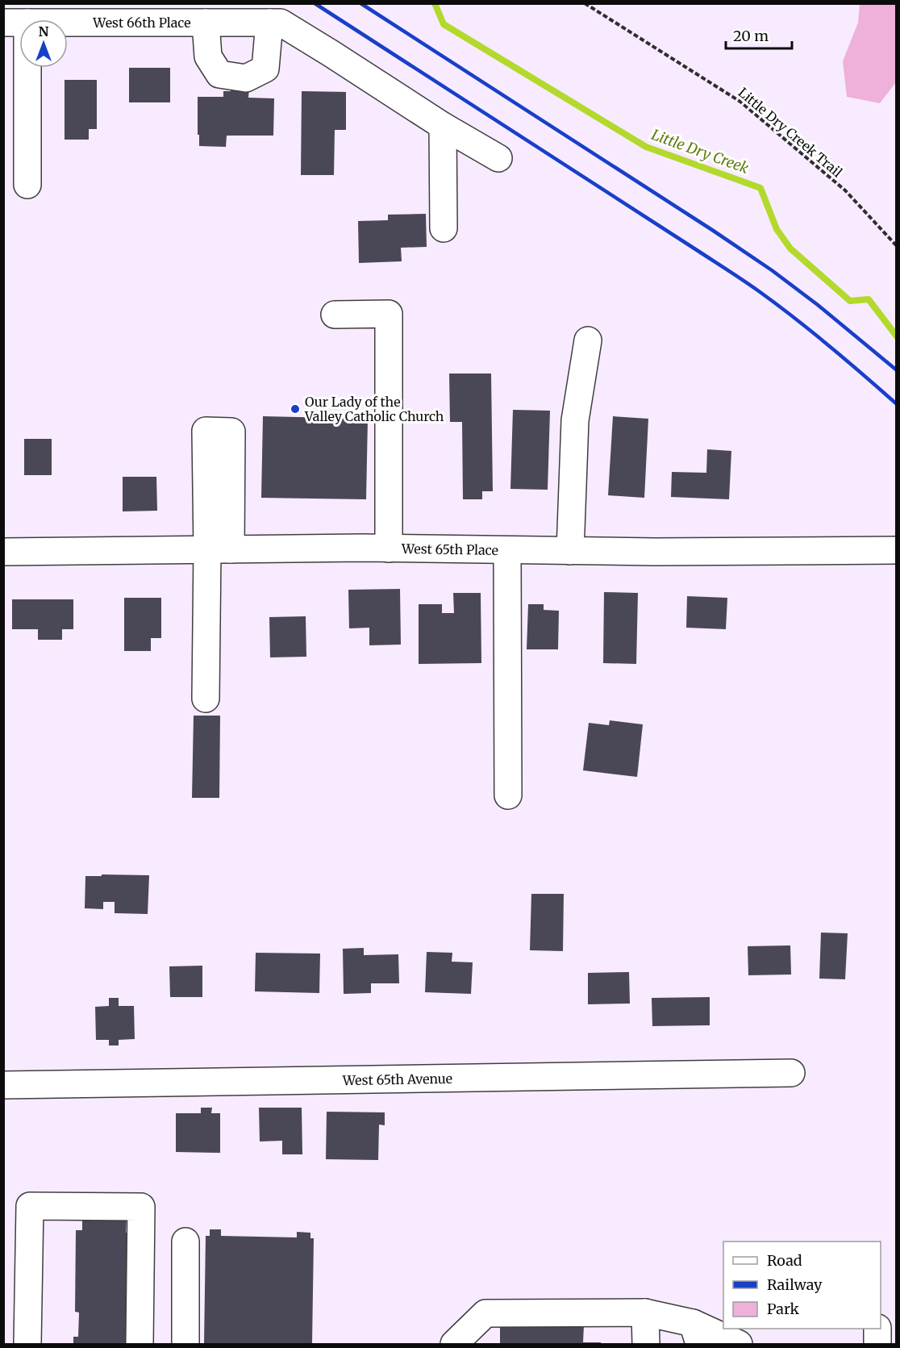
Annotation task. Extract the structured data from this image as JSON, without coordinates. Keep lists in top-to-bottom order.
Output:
{
  "streets": {
    "street": ["West 66th Place", "West 65th Place", "West 65th Avenue"],
    "path": ["Little Dry Creek Trail"]
  },
  "water": ["Little Dry Creek"],
  "places": ["Our Lady of the Valley Catholic Church"],
  "legend": ["Road", "Railway", "Park"],
  "scale_bar": "20 m",
  "north": "top"
}
